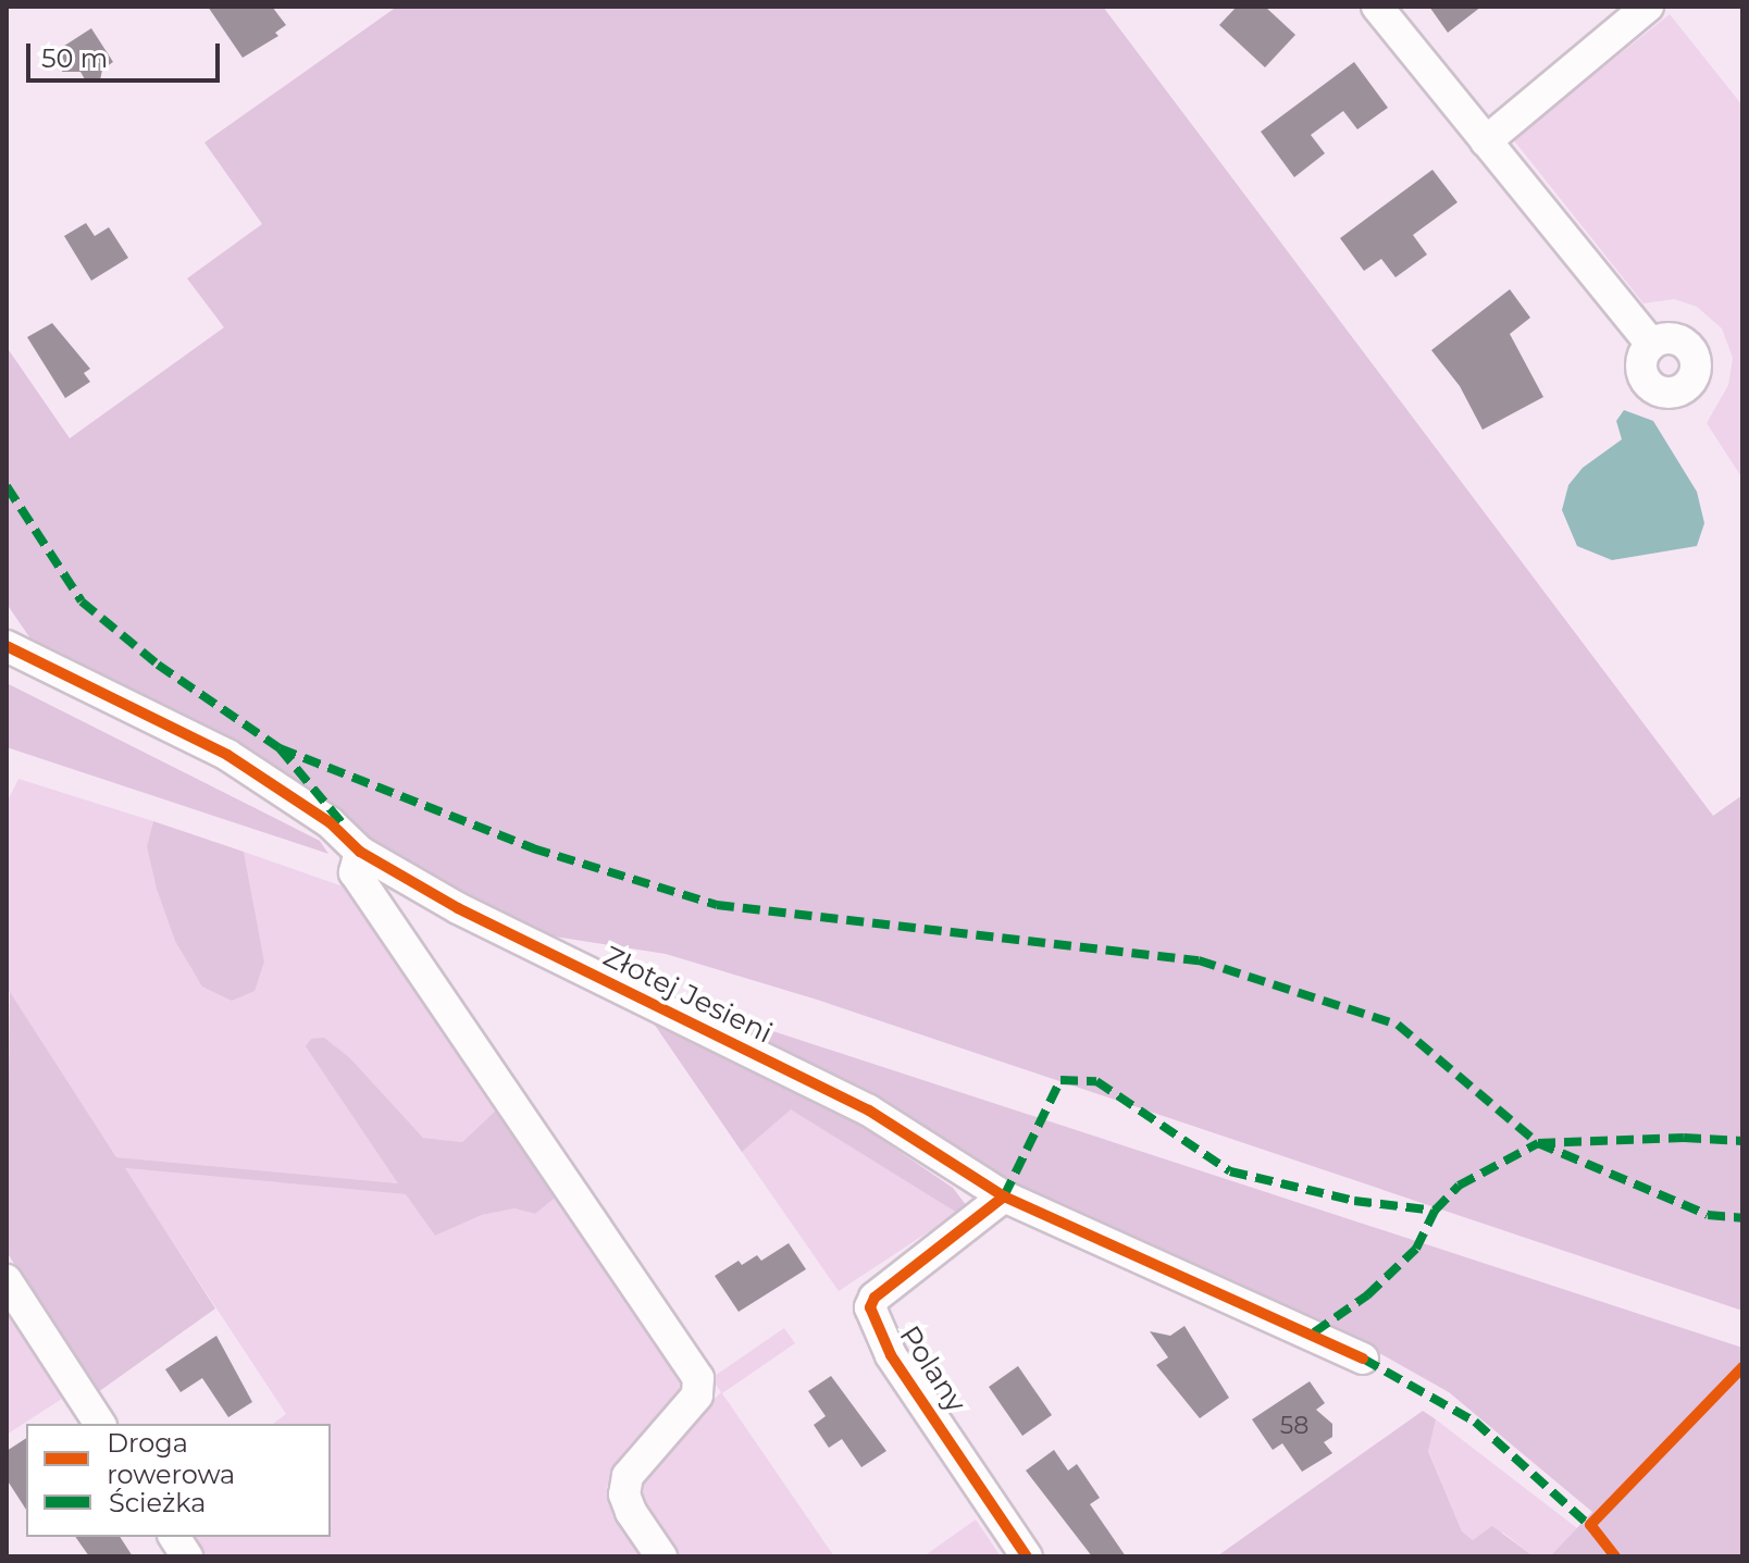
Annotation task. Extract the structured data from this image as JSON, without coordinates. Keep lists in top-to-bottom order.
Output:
{
  "streets": {
    "street": ["Złotej Jesieni", "Polany"]
  },
  "crossings": [
    ["Złotej Jesieni", "Polany"]
  ],
  "house_numbers": ["58"],
  "legend": ["Droga rowerowa", "Ścieżka"],
  "scale_bar": "50 m"
}
